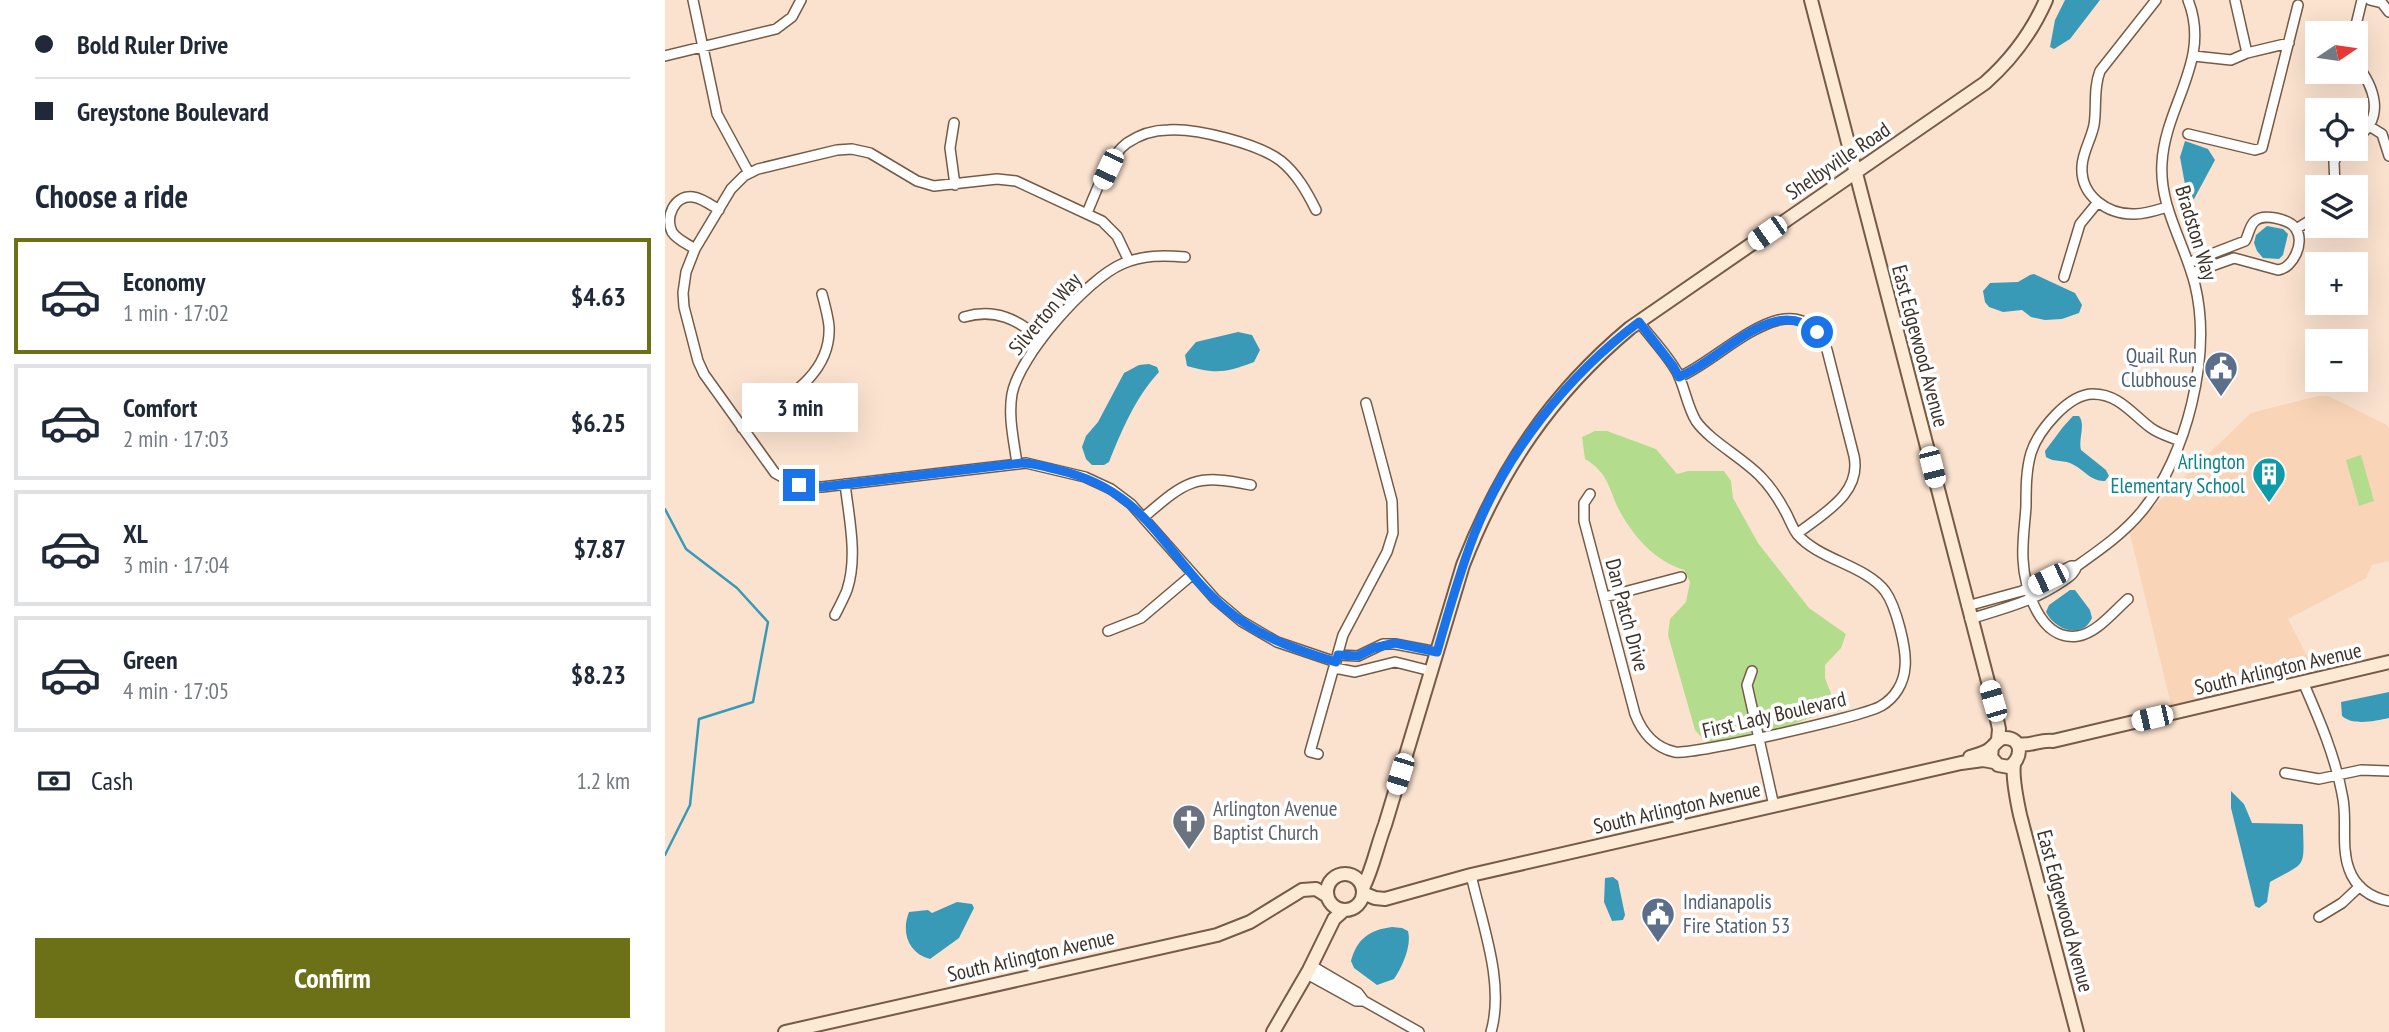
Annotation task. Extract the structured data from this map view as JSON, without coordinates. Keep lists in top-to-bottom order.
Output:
{
  "streets": {
    "main road": ["Shelbyville Road", "East Edgewood Avenue", "South Arlington Avenue"],
    "street": [
      "Bradston Way",
      "Silverton Way",
      "Dan Patch Drive",
      "First Lady Boulevard"
    ]
  },
  "crossings": [
    ["Shelbyville Road", "East Edgewood Avenue"],
    ["Bradston Way", "East Edgewood Avenue"],
    ["Dan Patch Drive", "First Lady Boulevard"]
  ],
  "places": {
    "public building": ["Quail Run Clubhouse", "Indianapolis Fire Station 53"],
    "building": ["Arlington Elementary School"],
    "church": ["Arlington Avenue Baptist Church"]
  },
  "north": "right",
  "page": {
    "banner": ["Bold Ruler Drive", "Greystone Boulevard"],
    "map_buttons": ["+", "−"],
    "heading": "Choose a ride",
    "list": [
      {
        "name": "Economy",
        "note": "1 min · 17:02",
        "value": "$4.63"
      },
      {
        "name": "Comfort",
        "note": "2 min · 17:03",
        "value": "$6.25"
      },
      {
        "name": "XL",
        "note": "3 min · 17:04",
        "value": "$7.87"
      },
      {
        "name": "Green",
        "note": "4 min · 17:05",
        "value": "$8.23"
      }
    ],
    "bubble": "3 min",
    "pay": ["Cash", "1.2 km"],
    "buttons": "Confirm"
  }
}
